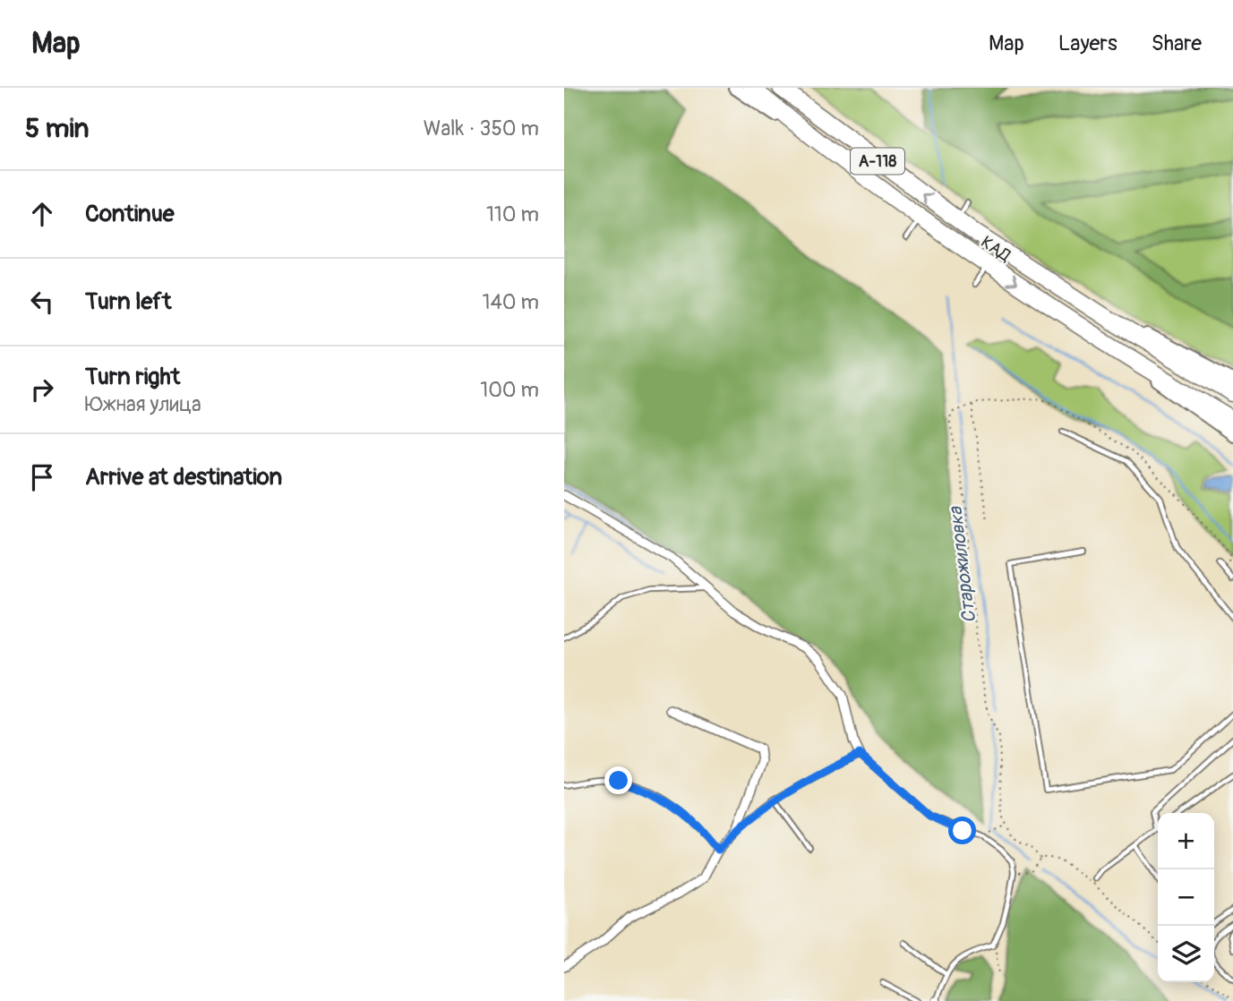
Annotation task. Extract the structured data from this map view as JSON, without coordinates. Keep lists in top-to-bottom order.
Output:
{
  "streets": {
    "highway": ["А-118", "КАД"]
  },
  "water": ["Старожиловка"],
  "page": {
    "header": "Map",
    "nav": ["Map", "Layers", "Share"],
    "heading": ["5 min", "Walk · 350 m"],
    "list": [
      ["Continue", "110 m"],
      ["Turn left", "140 m"],
      ["Turn right", "Южная улица", "100 m"],
      "Arrive at destination"
    ],
    "map_buttons": ["+", "−"]
  }
}
